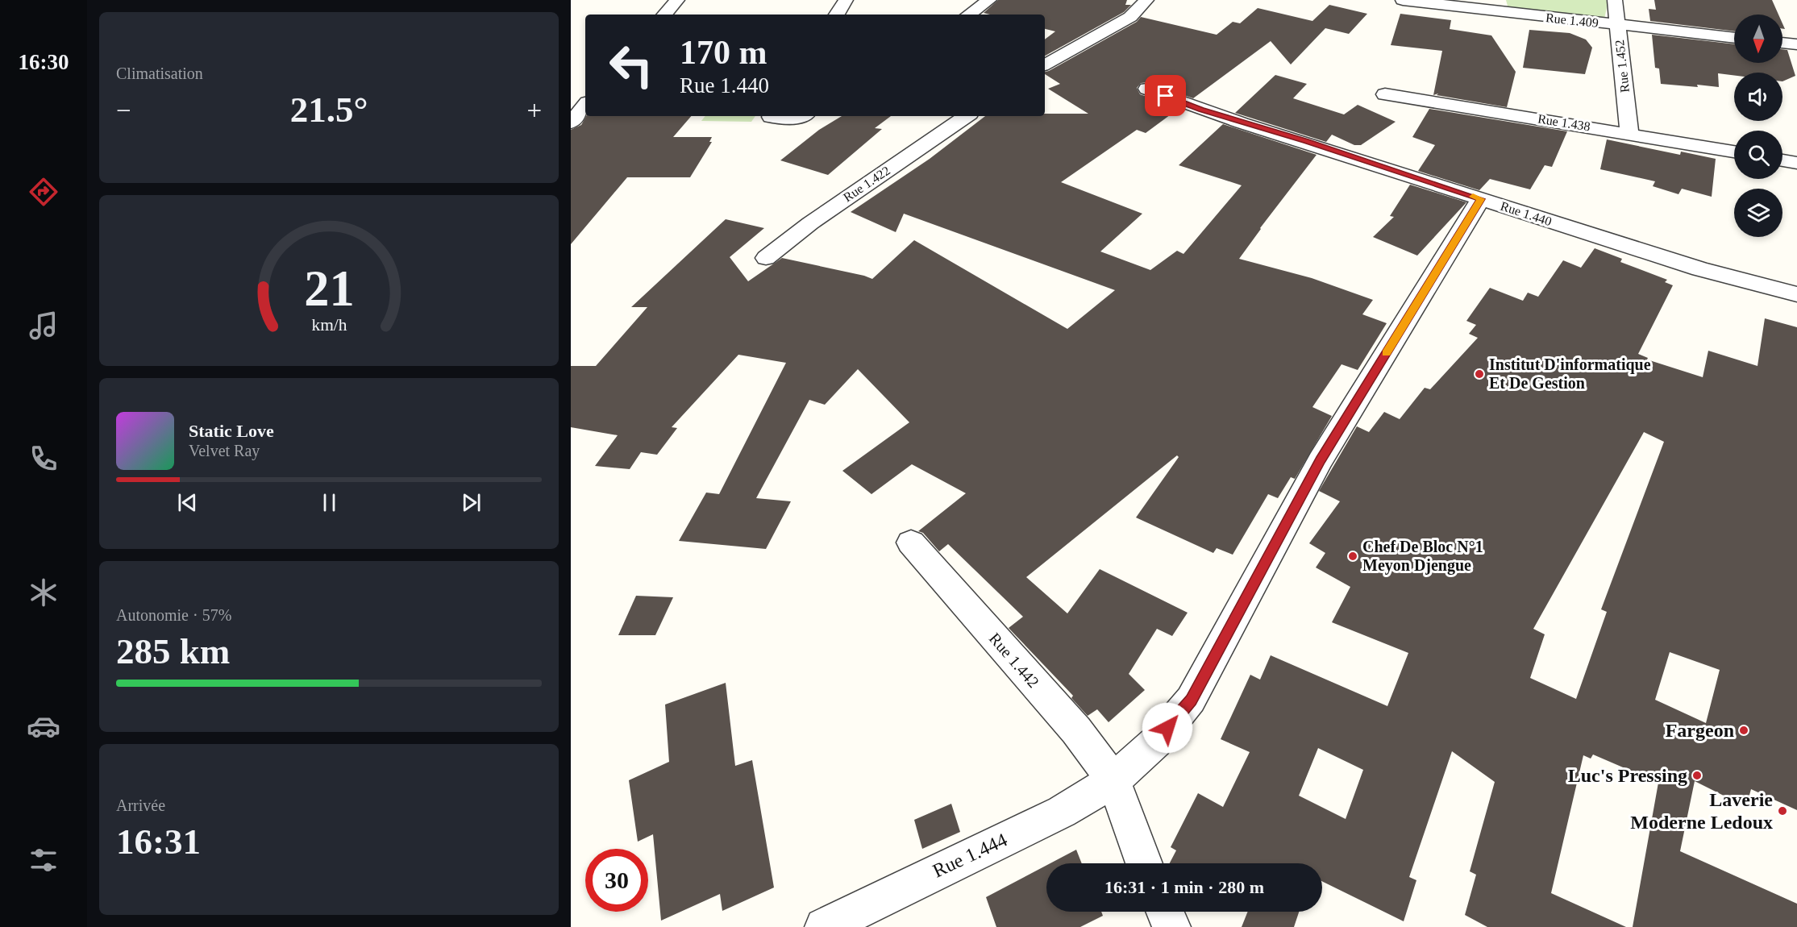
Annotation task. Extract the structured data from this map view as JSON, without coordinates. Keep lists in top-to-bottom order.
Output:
{
  "streets": {
    "street": [
      "Rue 1.409",
      "Rue 1.452",
      "Rue 1.438",
      "Rue 1.422",
      "Rue 1.440",
      "Rue 1.442",
      "Rue 1.444"
    ]
  },
  "crossings": [
    ["Rue 1.409", "Rue 1.452"],
    ["Rue 1.452", "Rue 1.438"],
    ["Rue 1.440", "Rue 1.444"],
    ["Rue 1.442", "Rue 1.444"]
  ],
  "places": [
    "Institut D'informatique Et De Gestion",
    "Chef De Bloc N°1 Meyon Djengue",
    "Fargeon",
    "Luc's Pressing",
    "Laverie Moderne Ledoux"
  ],
  "north": "bottom",
  "page": {
    "tabs": "16:30",
    "tile": [
      "Climatisation",
      ["Autonomie · 57%", "285 km"],
      ["Arrivée", "16:31"]
    ],
    "turn": ["170 m", "Rue 1.440"],
    "heat": ["−", "21.5°", "+"],
    "song": ["Static Love", "Velvet Ray"],
    "limit": "30",
    "trip": "16:31 · 1 min · 280 m",
    "gauge": ["21", "km/h"]
  }
}
